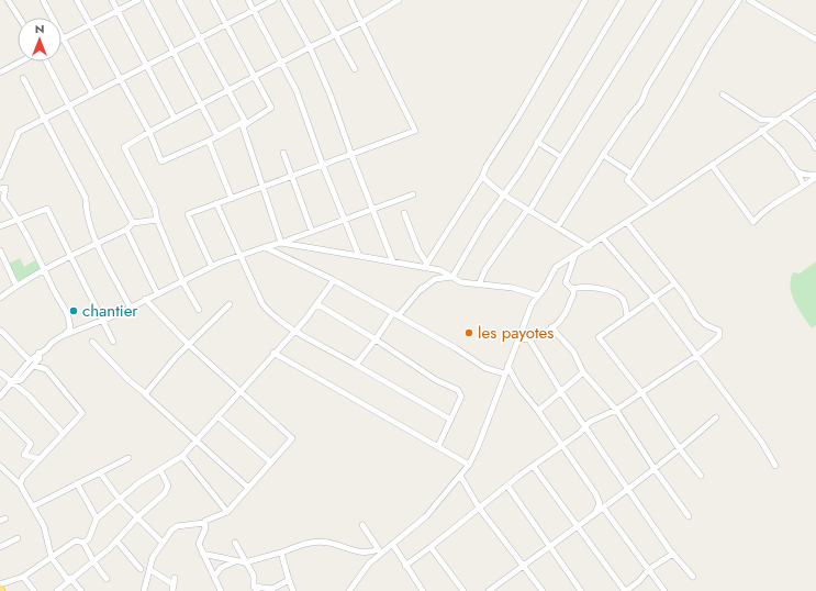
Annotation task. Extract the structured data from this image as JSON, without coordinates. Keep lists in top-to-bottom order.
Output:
{
  "places": ["chantier", "les payotes"],
  "north": "top"
}
